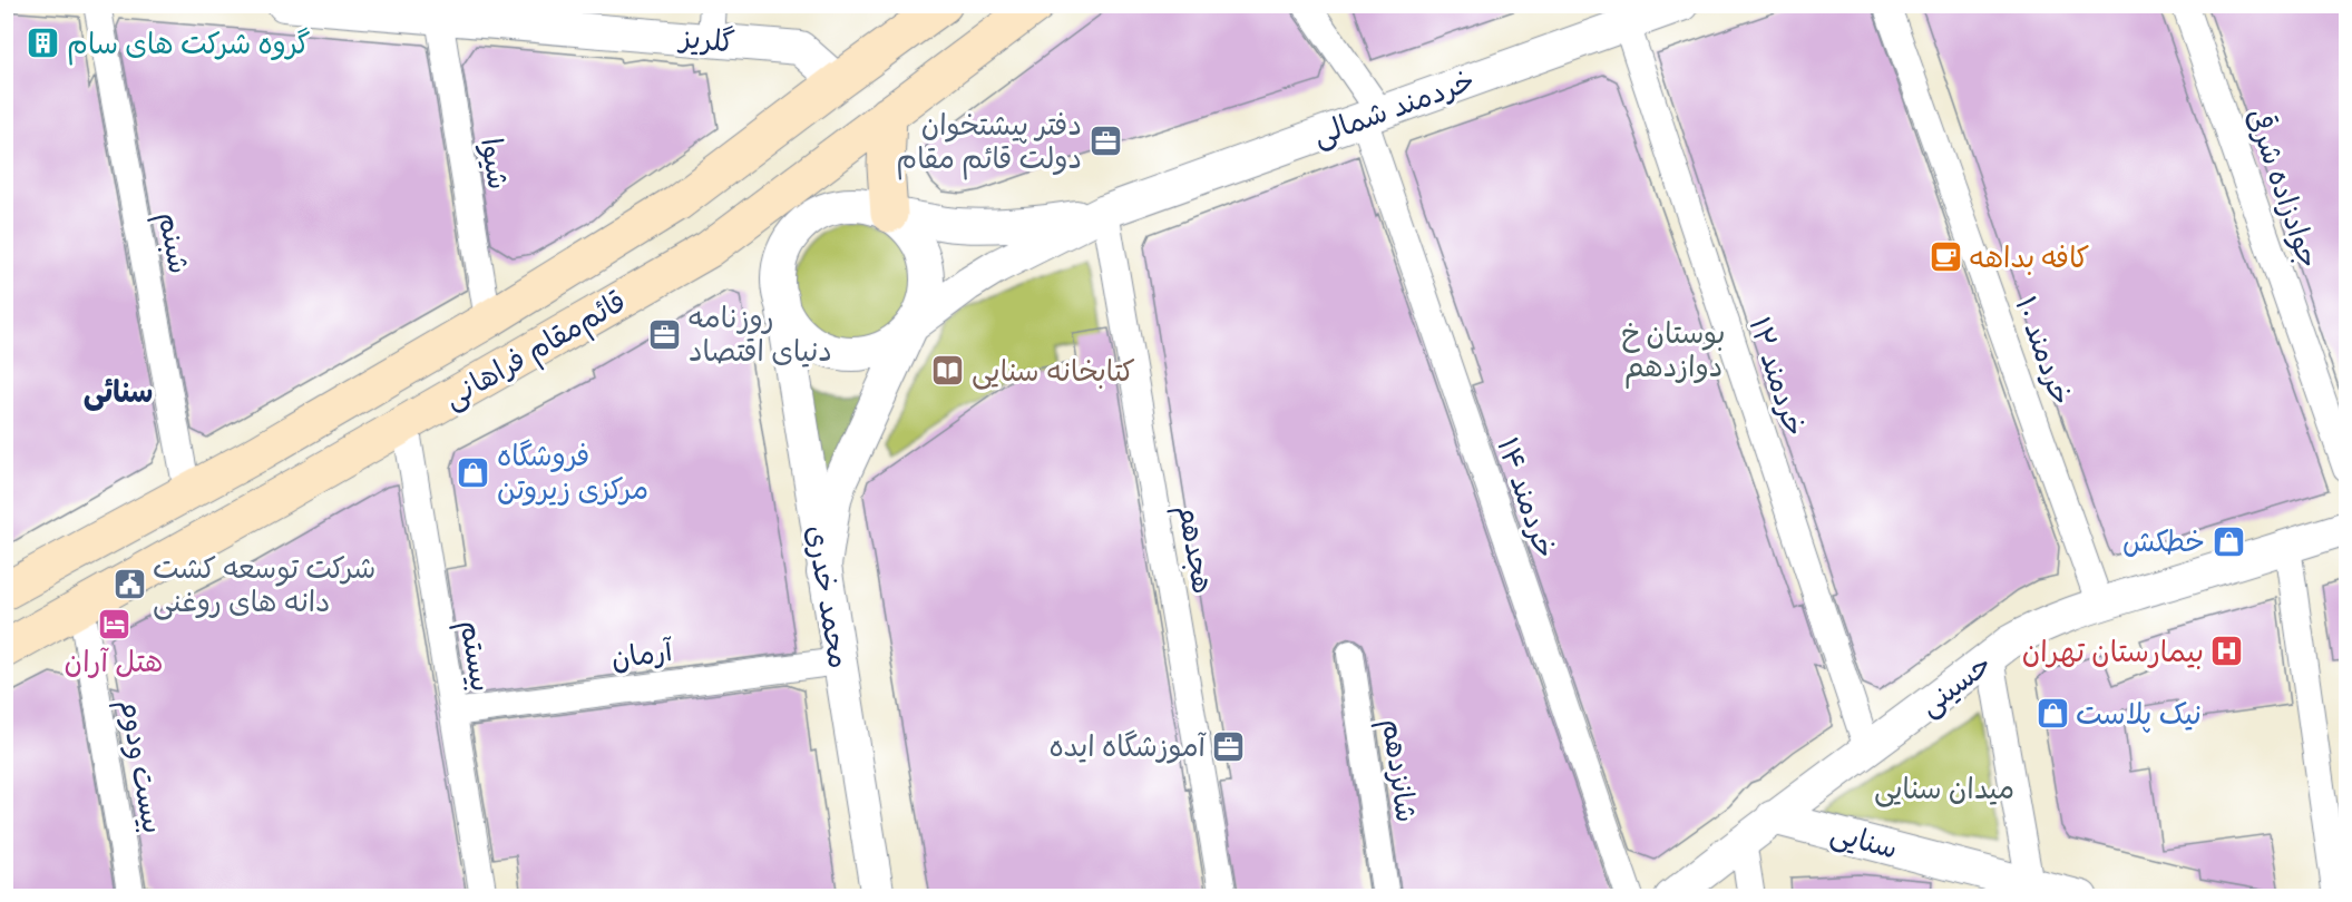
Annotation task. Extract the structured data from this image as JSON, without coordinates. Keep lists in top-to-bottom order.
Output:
{
  "streets": {
    "main road": ["قائم‌مقام فراهانی"],
    "street": [
      "گلریز",
      "خردمند شمالی",
      "شیوا",
      "جوادزاده شرقی",
      "شبنم",
      "خردمند ۱۰",
      "خردمند ۱۲",
      "خردمند ۱۴",
      "هجدهم",
      "محمد خدری",
      "آرمان",
      "بیستم",
      "حسینی",
      "بیست ودوم",
      "شانزدهم",
      "سنایی"
    ]
  },
  "crossings": [
    ["گلریز", "شیوا"],
    ["گلریز", "قائم‌مقام فراهانی"],
    ["خردمند شمالی", "خردمند ۱۲"],
    ["خردمند شمالی", "خردمند ۱۴"],
    ["خردمند شمالی", "هجدهم"],
    ["خردمند شمالی", "محمد خدری"],
    ["شیوا", "قائم‌مقام فراهانی"],
    ["شبنم", "قائم‌مقام فراهانی"],
    ["قائم‌مقام فراهانی", "محمد خدری"],
    ["قائم‌مقام فراهانی", "بیستم"],
    ["قائم‌مقام فراهانی", "بیست ودوم"],
    ["خردمند ۱۰", "حسینی"],
    ["خردمند ۱۲", "حسینی"],
    ["محمد خدری", "آرمان"],
    ["آرمان", "بیستم"],
    ["حسینی", "سنایی"]
  ],
  "districts": ["سنائی"],
  "parks": ["بوستان خ دوازدهم", "میدان سنایی"],
  "places": {
    "building": ["گروه شرکت های سام"],
    "office": ["دفتر پیشتخوان دولت قائم مقام", "روزنامه دنیای اقتصاد", "آموزشگاه ایده"],
    "cafe": ["کافه بداهه"],
    "library": ["كتابخانه سنایی"],
    "shop": ["فروشگاه مرکزى زیروتن", "خطکش", "نیک پلاست"],
    "public building": ["شرکت توسعه کشت دانه های روغنی"],
    "hotel": ["هتل آران"],
    "hospital": ["بیمارستان تهران"]
  }
}
